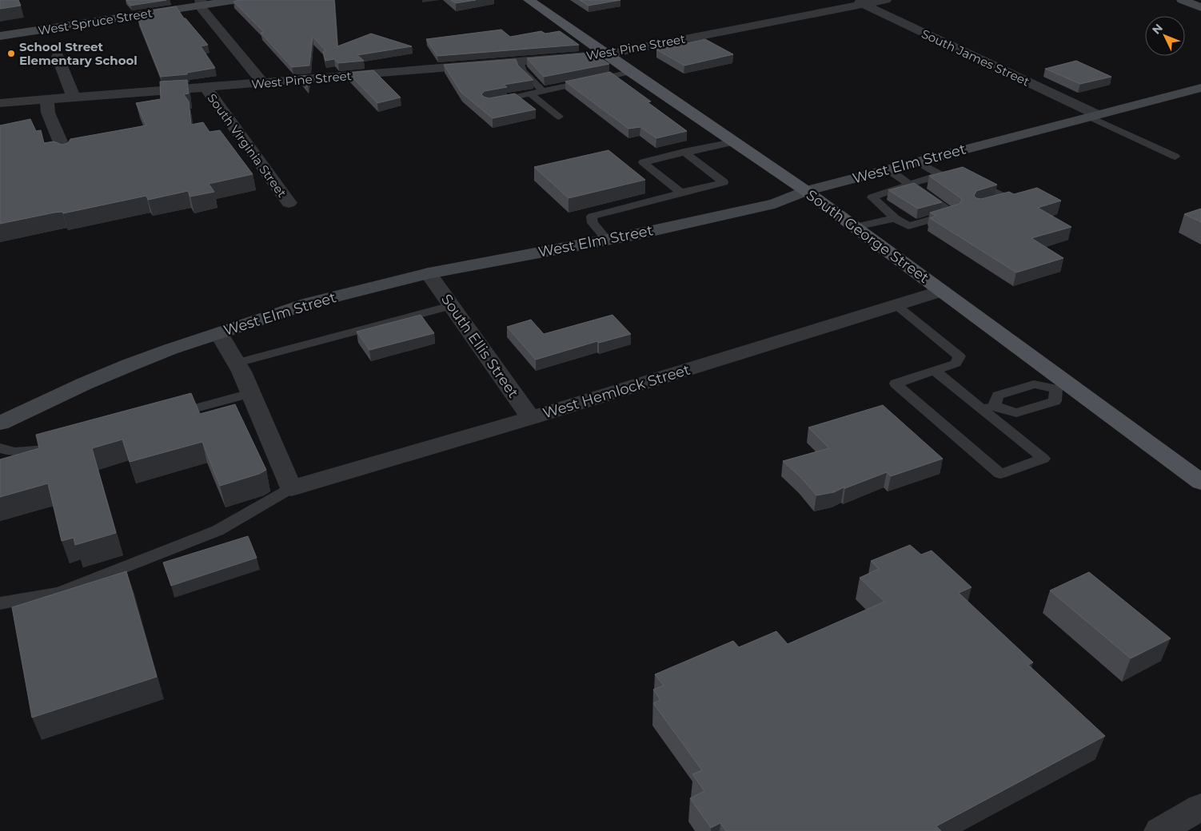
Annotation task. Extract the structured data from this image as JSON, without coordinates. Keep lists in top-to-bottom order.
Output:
{
  "streets": {
    "main road": ["South George Street"],
    "street": [
      "West Spruce Street",
      "West Pine Street",
      "South James Street",
      "South Virginia Street",
      "West Elm Street",
      "South Ellis Street",
      "West Hemlock Street"
    ]
  },
  "crossings": [
    ["West Pine Street", "South James Street"],
    ["West Pine Street", "South Virginia Street"],
    ["West Pine Street", "South George Street"],
    ["South James Street", "West Elm Street"],
    ["West Elm Street", "South George Street"],
    ["West Elm Street", "South Ellis Street"],
    ["South George Street", "West Hemlock Street"],
    ["South Ellis Street", "West Hemlock Street"]
  ],
  "places": ["School Street Elementary School"],
  "north": "top left"
}
